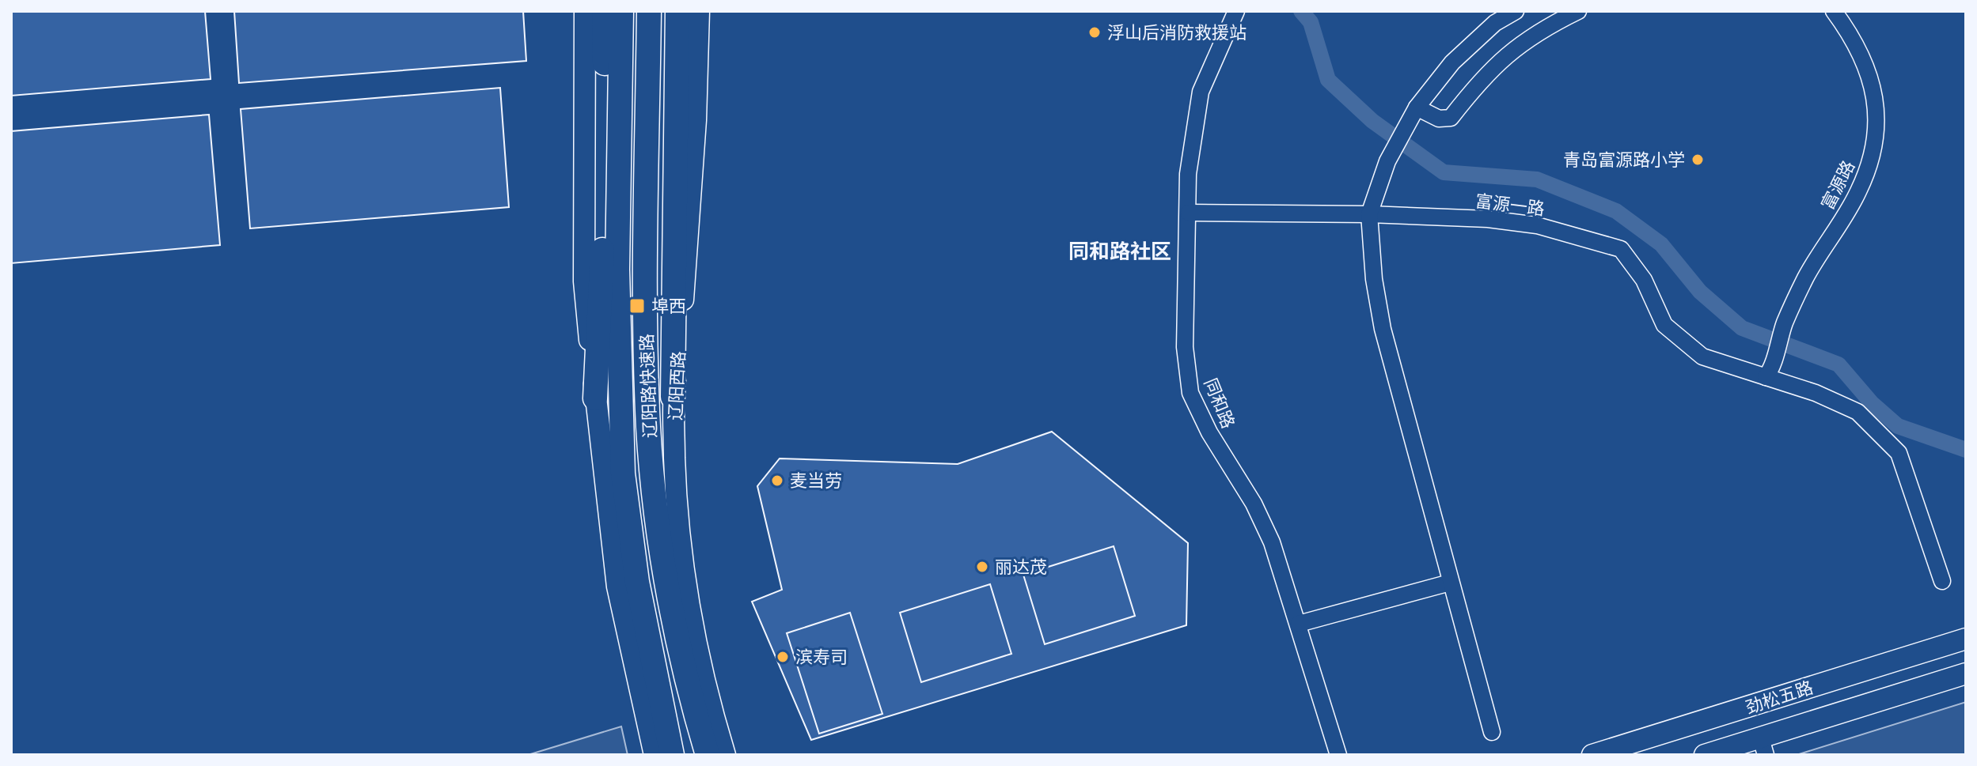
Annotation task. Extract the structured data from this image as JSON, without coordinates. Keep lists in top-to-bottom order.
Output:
{
  "streets": {
    "highway": ["辽阳路快速路"],
    "main road": ["辽阳西路", "劲松五路"],
    "street": ["富源路", "富源一路", "同和路"]
  },
  "crossings": [
    ["富源路", "富源一路"],
    ["富源一路", "同和路"]
  ],
  "districts": ["同和路社区"],
  "places": {
    "other": [
      "浮山后消防救援站",
      "青岛富源路小学",
      "麦当劳",
      "丽达茂",
      "滨寿司"
    ],
    "transit": ["埠西"]
  }
}
